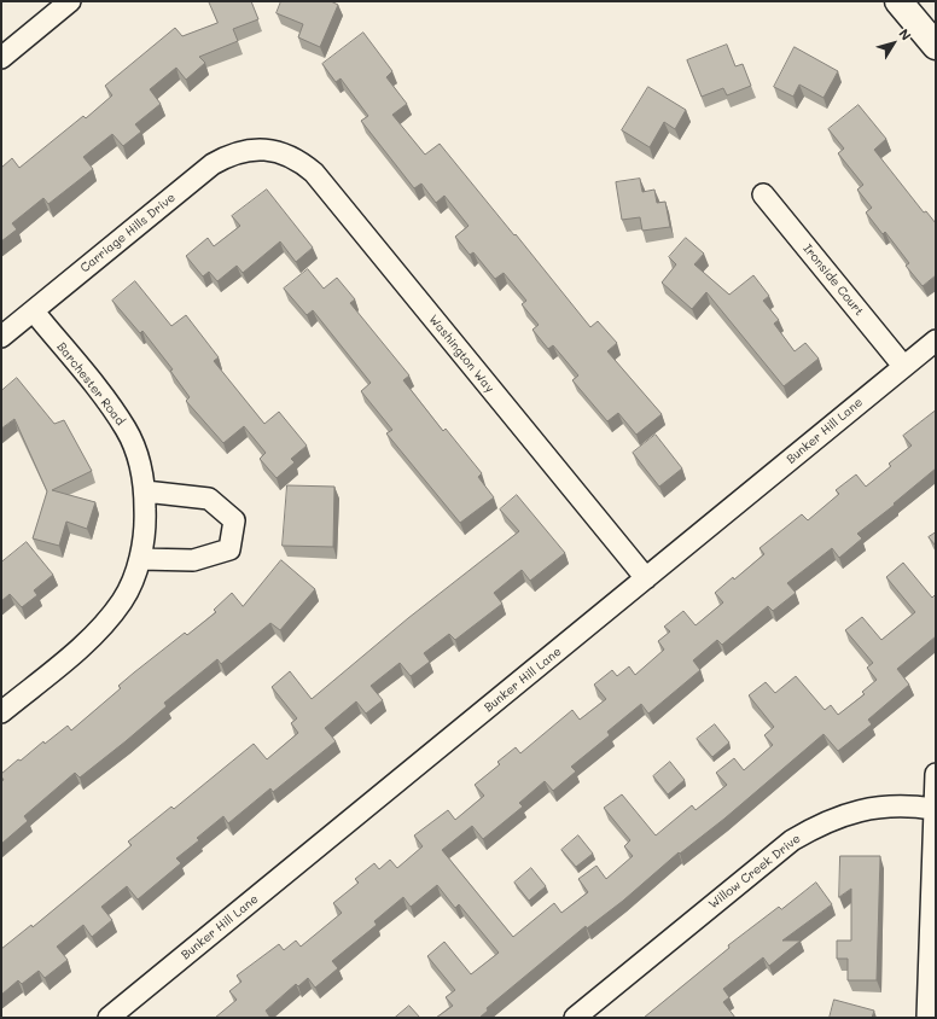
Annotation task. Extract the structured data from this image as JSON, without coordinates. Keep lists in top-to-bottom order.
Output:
{
  "streets": {
    "street": [
      "Carriage Hills Drive",
      "Ironside Court",
      "Washington Way",
      "Barchester Road",
      "Bunker Hill Lane",
      "Willow Creek Drive"
    ]
  },
  "crossings": [
    ["Carriage Hills Drive", "Washington Way"],
    ["Carriage Hills Drive", "Barchester Road"],
    ["Ironside Court", "Bunker Hill Lane"],
    ["Washington Way", "Bunker Hill Lane"]
  ],
  "north": "top right"
}
